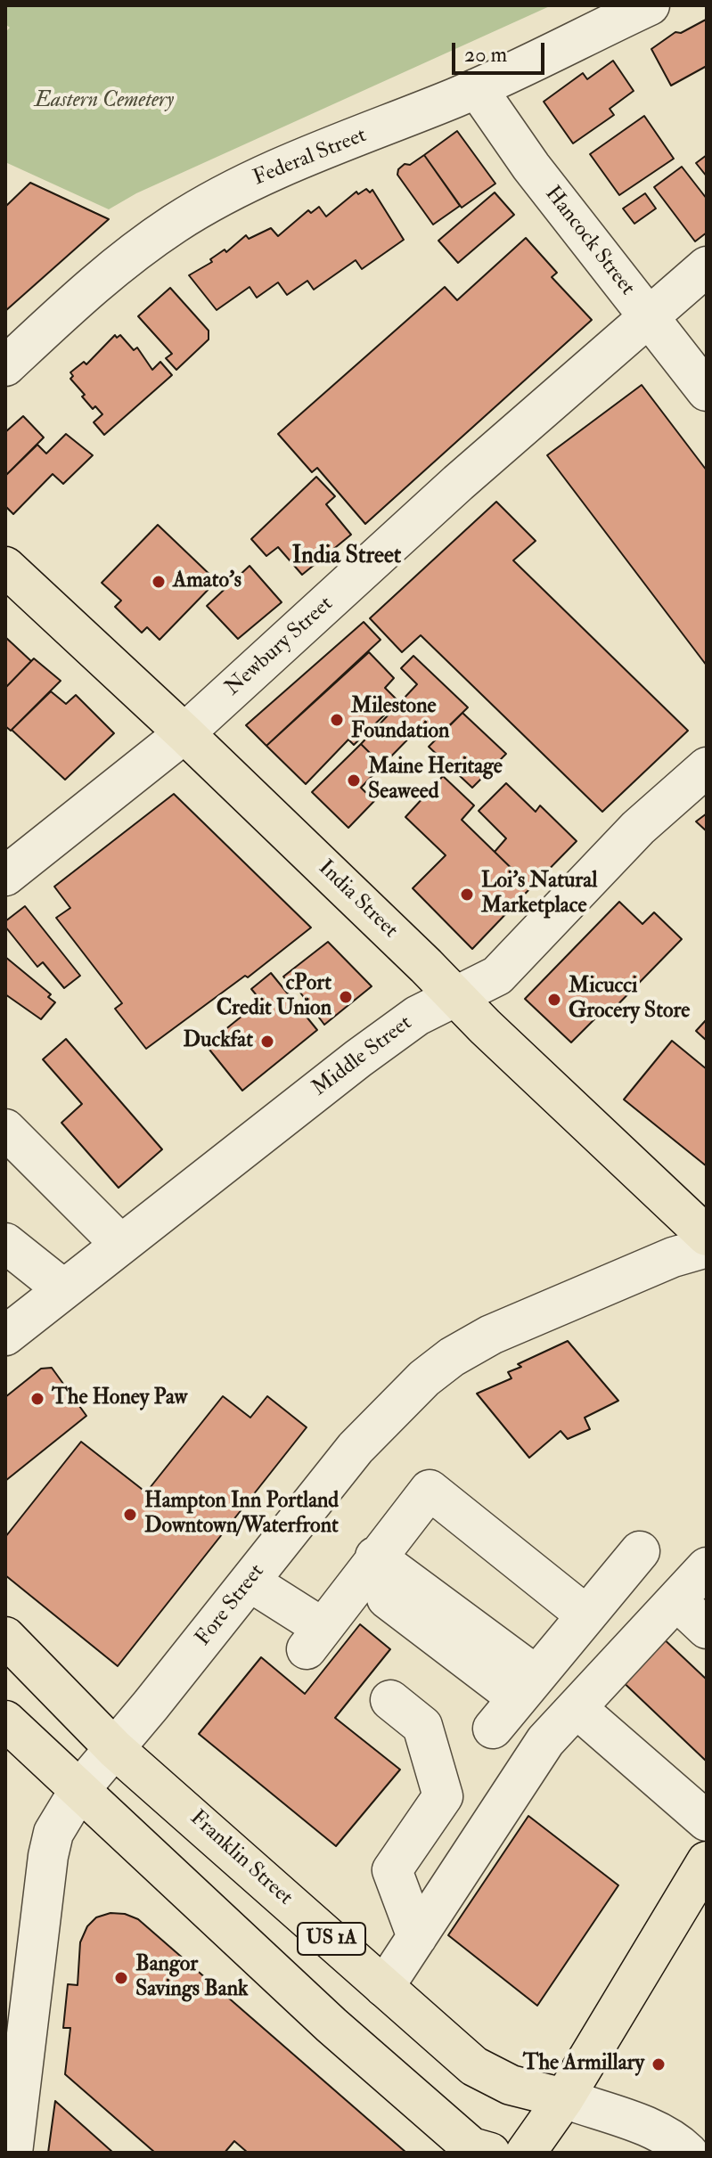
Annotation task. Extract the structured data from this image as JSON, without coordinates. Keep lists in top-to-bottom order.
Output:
{
  "streets": {
    "main road": ["India Street", "Franklin Street", "US 1A"],
    "street": [
      "Federal Street",
      "Hancock Street",
      "Newbury Street",
      "Middle Street",
      "Fore Street"
    ]
  },
  "crossings": [
    ["Federal Street", "Hancock Street"],
    ["Hancock Street", "Newbury Street"],
    ["Newbury Street", "India Street"],
    ["India Street", "Middle Street"],
    ["Fore Street", "Franklin Street"],
    ["Fore Street", "US 1A"]
  ],
  "districts": ["India Street"],
  "parks": ["Eastern Cemetery"],
  "places": [
    "Amato's",
    "Milestone Foundation",
    "Maine Heritage Seaweed",
    "Loi's Natural Marketplace",
    "cPort Credit Union",
    "Micucci Grocery Store",
    "Duckfat",
    "The Honey Paw",
    "Hampton Inn Portland Downtown/Waterfront",
    "Bangor Savings Bank",
    "The Armillary"
  ],
  "scale_bar": "20 m"
}
